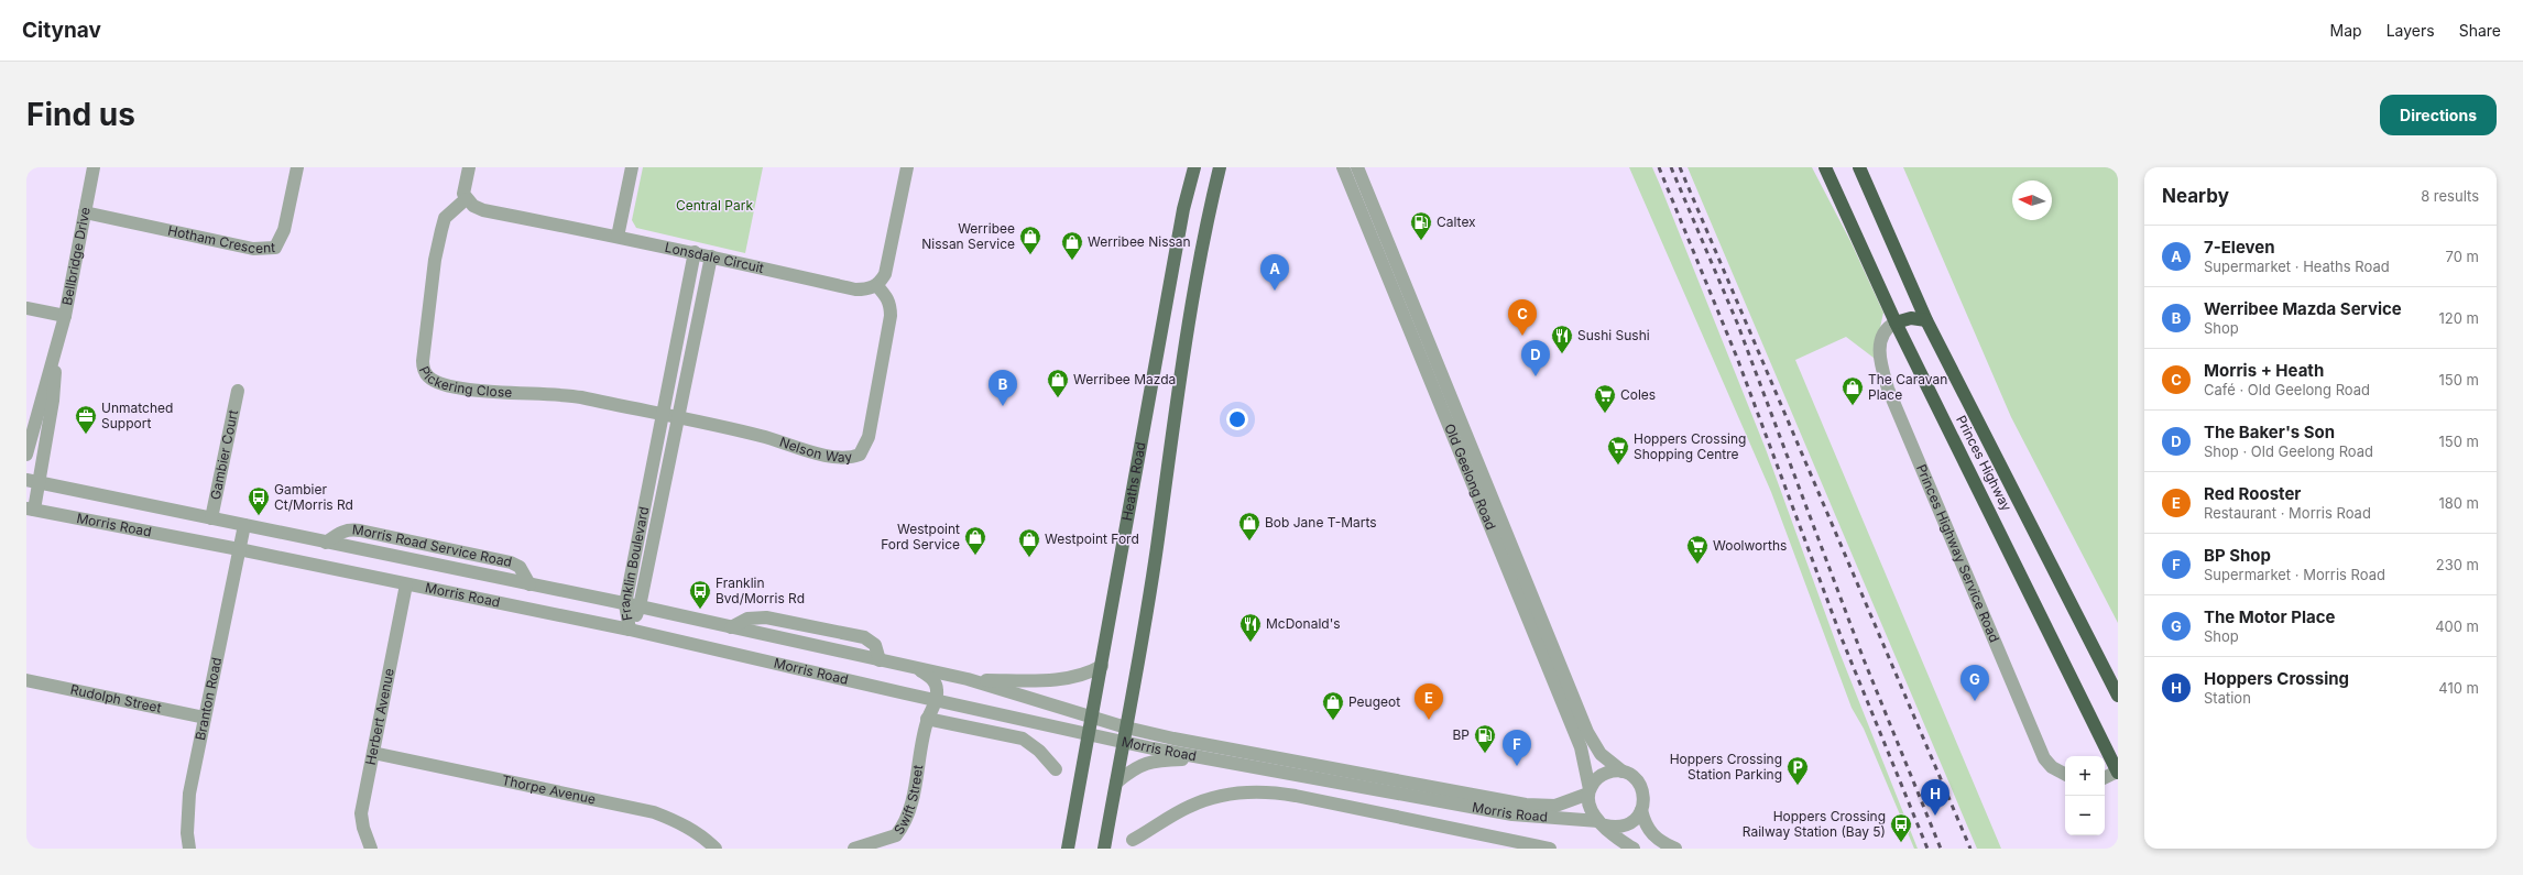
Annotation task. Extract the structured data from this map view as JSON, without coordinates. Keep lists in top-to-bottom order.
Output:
{
  "streets": {
    "highway": ["Princes Highway"],
    "main road": ["Heaths Road"],
    "street": [
      "Hotham Crescent",
      "Bellbridge Drive",
      "Lonsdale Circuit",
      "Pickering Close",
      "Nelson Way",
      "Gambier Court",
      "Old Geelong Road",
      "Morris Road",
      "Morris Road Service Road",
      "Princes Highway Service Road",
      "Franklin Boulevard",
      "Rudolph Street",
      "Branton Road",
      "Herbert Avenue",
      "Thorpe Avenue",
      "Swift Street"
    ]
  },
  "crossings": [
    ["Hotham Crescent", "Bellbridge Drive"],
    ["Bellbridge Drive", "Morris Road"],
    ["Lonsdale Circuit", "Pickering Close"],
    ["Lonsdale Circuit", "Nelson Way"],
    ["Lonsdale Circuit", "Franklin Boulevard"],
    ["Pickering Close", "Nelson Way"],
    ["Pickering Close", "Franklin Boulevard"],
    ["Nelson Way", "Franklin Boulevard"],
    ["Gambier Court", "Morris Road"],
    ["Princes Highway", "Princes Highway Service Road"],
    ["Old Geelong Road", "Morris Road"],
    ["Heaths Road", "Morris Road"],
    ["Morris Road", "Morris Road Service Road"],
    ["Morris Road", "Franklin Boulevard"],
    ["Morris Road", "Branton Road"],
    ["Morris Road", "Herbert Avenue"],
    ["Morris Road", "Swift Street"],
    ["Rudolph Street", "Branton Road"],
    ["Herbert Avenue", "Thorpe Avenue"]
  ],
  "parks": ["Central Park"],
  "places": {
    "fuel station": ["Caltex", "BP"],
    "shop": [
      "Werribee Nissan Service",
      "Werribee Nissan",
      "Werribee Mazda",
      "The Caravan Place",
      "Bob Jane T-Marts",
      "Westpoint Ford Service",
      "Westpoint Ford",
      "Peugeot"
    ],
    "restaurant": ["Sushi Sushi", "McDonald's"],
    "supermarket": ["Coles", "Hoppers Crossing Shopping Centre", "Woolworths"],
    "office": ["Unmatched Support"],
    "bus stop": ["Gambier Ct/Morris Rd", "Franklin Bvd/Morris Rd", "Hoppers Crossing Railway Station (Bay 5)"],
    "parking": ["Hoppers Crossing Station Parking"]
  },
  "north": "left",
  "page": {
    "header": "Citynav",
    "nav": ["Map", "Layers", "Share"],
    "buttons": "Directions",
    "title": "Find us",
    "heading": ["Nearby", "8 results"],
    "list": [
      {
        "mark": "A",
        "name": "7-Eleven",
        "note": "Supermarket · Heaths Road",
        "value": "70 m"
      },
      {
        "mark": "B",
        "name": "Werribee Mazda Service",
        "note": "Shop",
        "value": "120 m"
      },
      {
        "mark": "C",
        "name": "Morris + Heath",
        "note": "Café · Old Geelong Road",
        "value": "150 m"
      },
      {
        "mark": "D",
        "name": "The Baker's Son",
        "note": "Shop · Old Geelong Road",
        "value": "150 m"
      },
      {
        "mark": "E",
        "name": "Red Rooster",
        "note": "Restaurant · Morris Road",
        "value": "180 m"
      },
      {
        "mark": "F",
        "name": "BP Shop",
        "note": "Supermarket · Morris Road",
        "value": "230 m"
      },
      {
        "mark": "G",
        "name": "The Motor Place",
        "note": "Shop",
        "value": "400 m"
      },
      {
        "mark": "H",
        "name": "Hoppers Crossing",
        "note": "Station",
        "value": "410 m"
      }
    ],
    "pins": [
      "A",
      "C",
      "D",
      "B",
      "G",
      "E",
      "F",
      "H"
    ],
    "map_buttons": ["+", "−"]
  }
}
